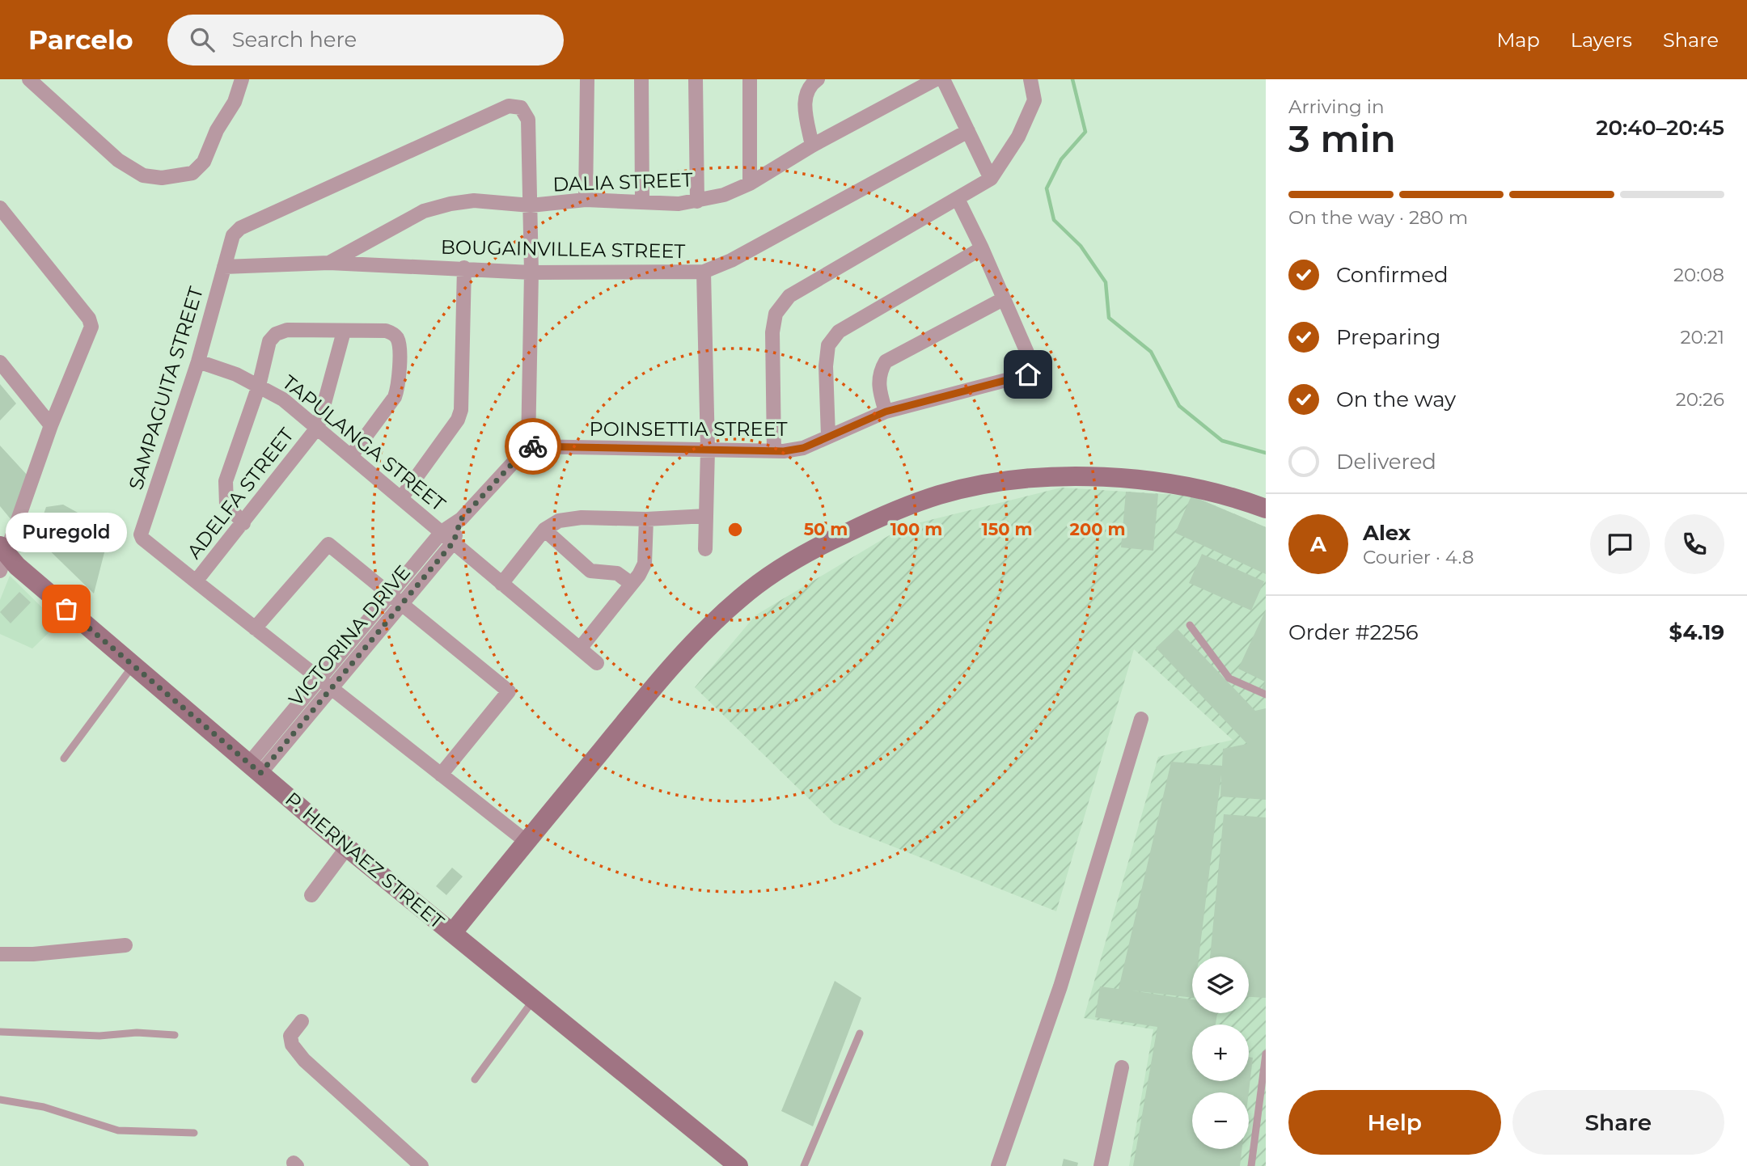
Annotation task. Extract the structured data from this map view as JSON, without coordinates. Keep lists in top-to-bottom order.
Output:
{
  "streets": {
    "street": [
      "DALIA STREET",
      "BOUGAINVILLEA STREET",
      "SAMPAGUITA STREET",
      "POINSETTIA STREET",
      "TAPULANGA STREET",
      "ADELFA STREET",
      "VICTORINA DRIVE",
      "P. HERNAEZ STREET"
    ]
  },
  "crossings": [
    ["DALIA STREET", "BOUGAINVILLEA STREET"],
    ["DALIA STREET", "SAMPAGUITA STREET"],
    ["BOUGAINVILLEA STREET", "SAMPAGUITA STREET"],
    ["SAMPAGUITA STREET", "TAPULANGA STREET"],
    ["SAMPAGUITA STREET", "ADELFA STREET"],
    ["SAMPAGUITA STREET", "VICTORINA DRIVE"],
    ["POINSETTIA STREET", "VICTORINA DRIVE"],
    ["TAPULANGA STREET", "ADELFA STREET"],
    ["TAPULANGA STREET", "VICTORINA DRIVE"],
    ["VICTORINA DRIVE", "P. HERNAEZ STREET"]
  ],
  "places": ["Puregold"],
  "page": {
    "header": "Parcelo",
    "search": "Search here",
    "nav": ["Map", "Layers", "Share"],
    "heading": ["3 min", "Arriving in", "20:40–20:45"],
    "panel": [
      "Alex",
      "Courier · 4.8",
      "Order #2256",
      "$4.19"
    ],
    "bar": "On the way · 280 m",
    "list": [
      ["Confirmed", "20:08"],
      ["Preparing", "20:21"],
      ["On the way", "20:26"],
      "Delivered"
    ],
    "bubble": "Puregold",
    "round": "A",
    "map_buttons": ["+", "−"],
    "buttons": ["Help", "Share"]
  },
  "rings": [
    "50 m",
    "100 m",
    "150 m",
    "200 m"
  ]
}
